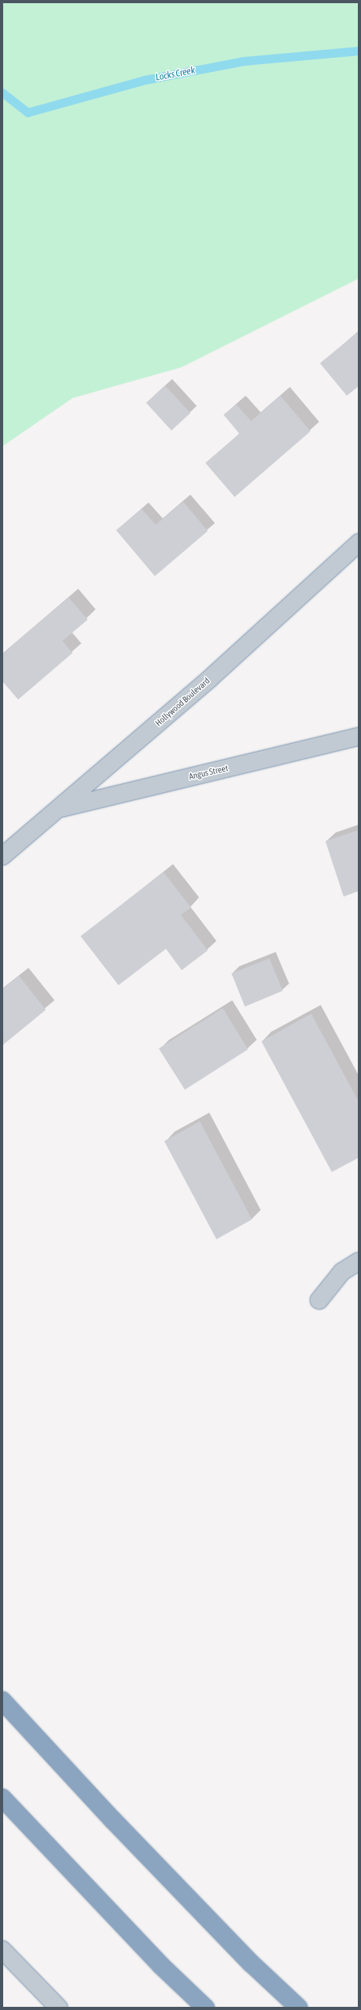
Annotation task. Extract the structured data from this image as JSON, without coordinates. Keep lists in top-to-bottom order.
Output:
{
  "streets": {
    "street": ["Hollywood Boulevard", "Angus Street"]
  },
  "crossings": [
    ["Hollywood Boulevard", "Angus Street"]
  ],
  "water": ["Locks Creek"]
}
